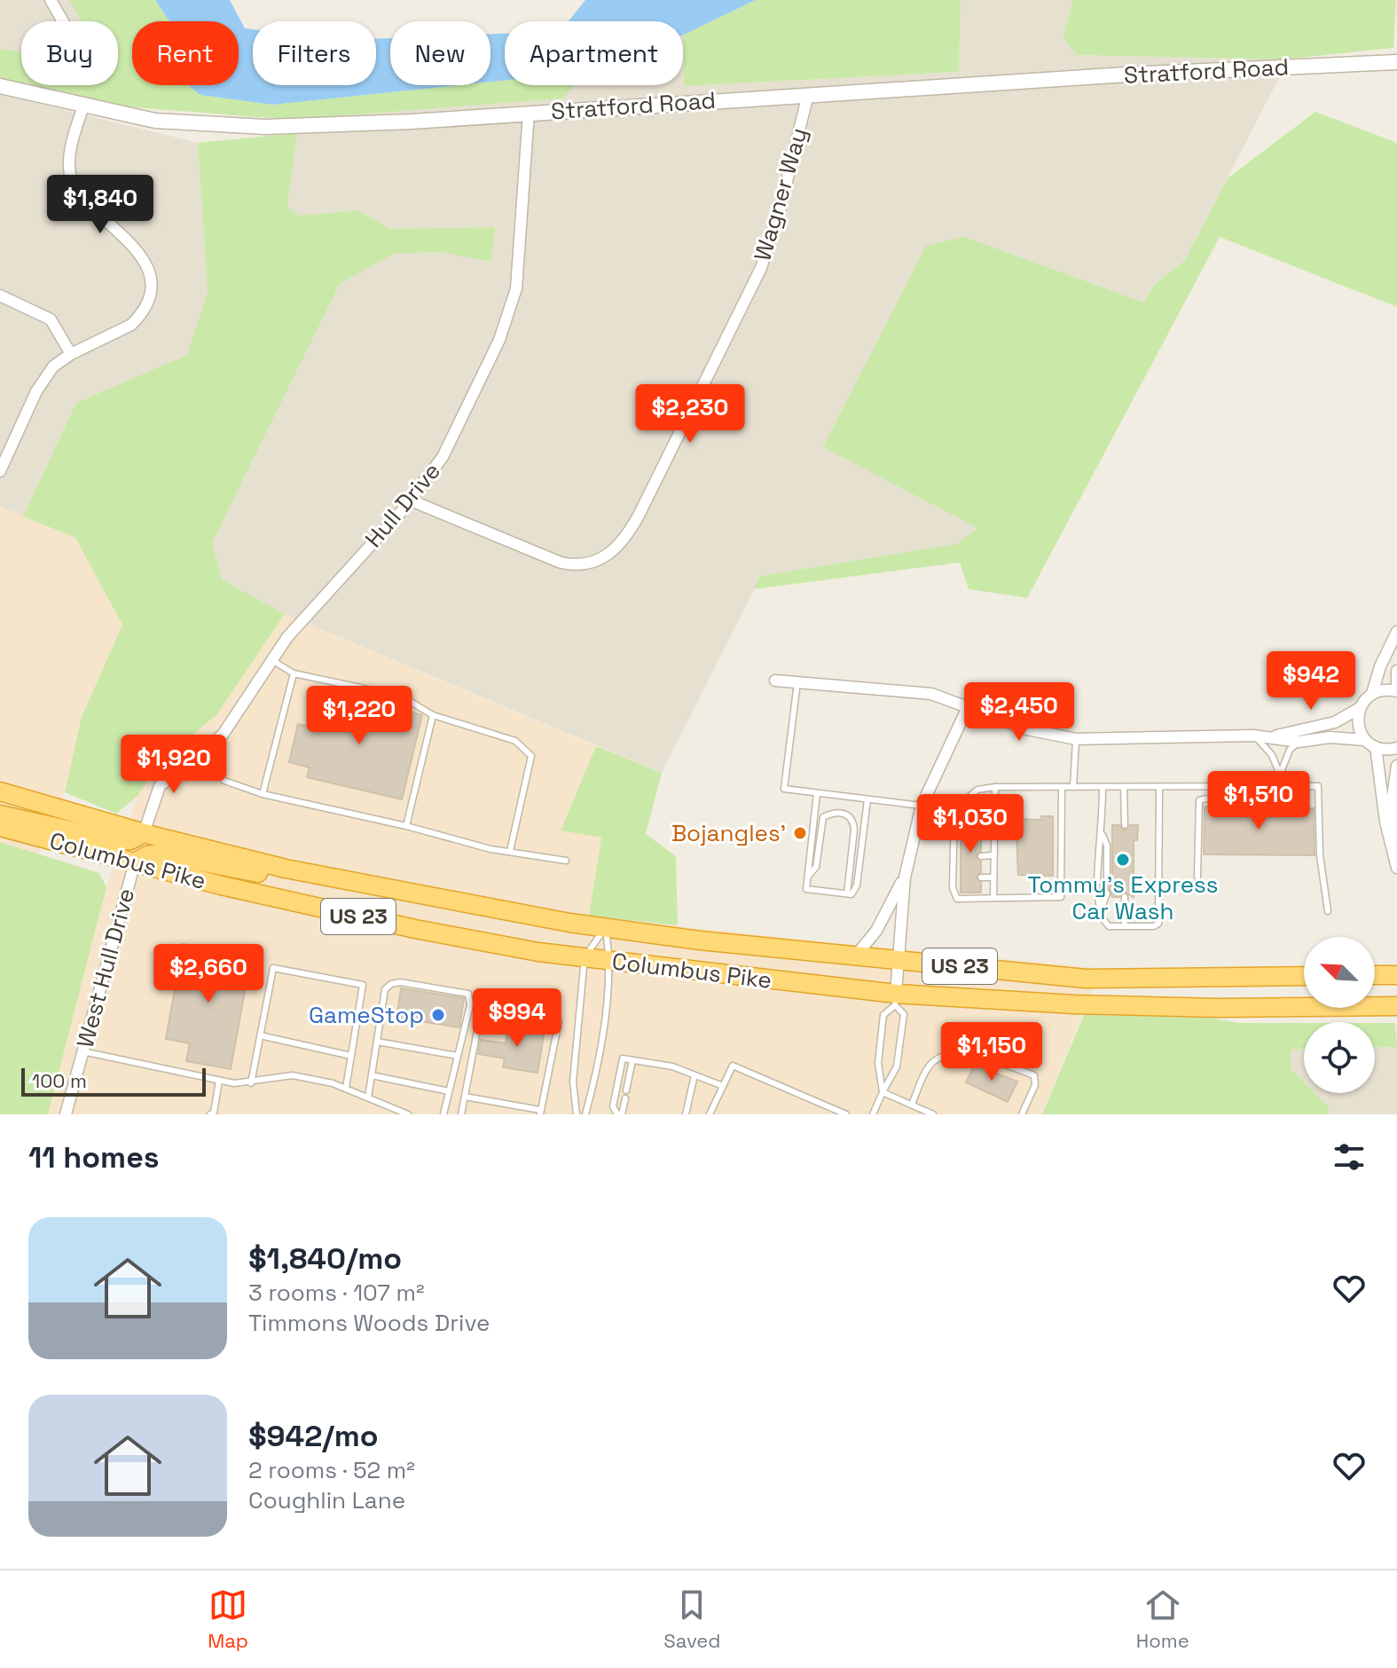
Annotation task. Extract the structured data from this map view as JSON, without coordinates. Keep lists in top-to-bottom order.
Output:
{
  "streets": {
    "highway": ["Columbus Pike", "US 23"],
    "street": [
      "Stratford Road",
      "Wagner Way",
      "Hull Drive",
      "West Hull Drive"
    ]
  },
  "crossings": [
    ["Stratford Road", "Wagner Way"],
    ["Stratford Road", "Hull Drive"],
    ["Wagner Way", "Hull Drive"],
    ["Hull Drive", "Columbus Pike"],
    ["Columbus Pike", "West Hull Drive"]
  ],
  "places": ["Bojangles'", "Tommy's Express Car Wash", "GameStop"],
  "scale_bar": "100 m",
  "north": "top left",
  "page": {
    "chip": [
      "Buy",
      "Rent",
      "Filters",
      "New",
      "Apartment"
    ],
    "price": [
      "$1,840",
      "$2,230",
      "$942",
      "$2,450",
      "$1,220",
      "$1,920",
      "$1,510",
      "$1,030",
      "$2,660",
      "$994",
      "$1,150"
    ],
    "scale": "100 m",
    "heading": "11 homes",
    "list": [
      {
        "name": "$1,840/mo",
        "note": "3 rooms · 107 m² · Timmons Woods Drive"
      },
      {
        "name": "$942/mo",
        "note": "2 rooms · 52 m² · Coughlin Lane"
      }
    ],
    "tabs": ["Map", "Saved", "Home"]
  }
}
